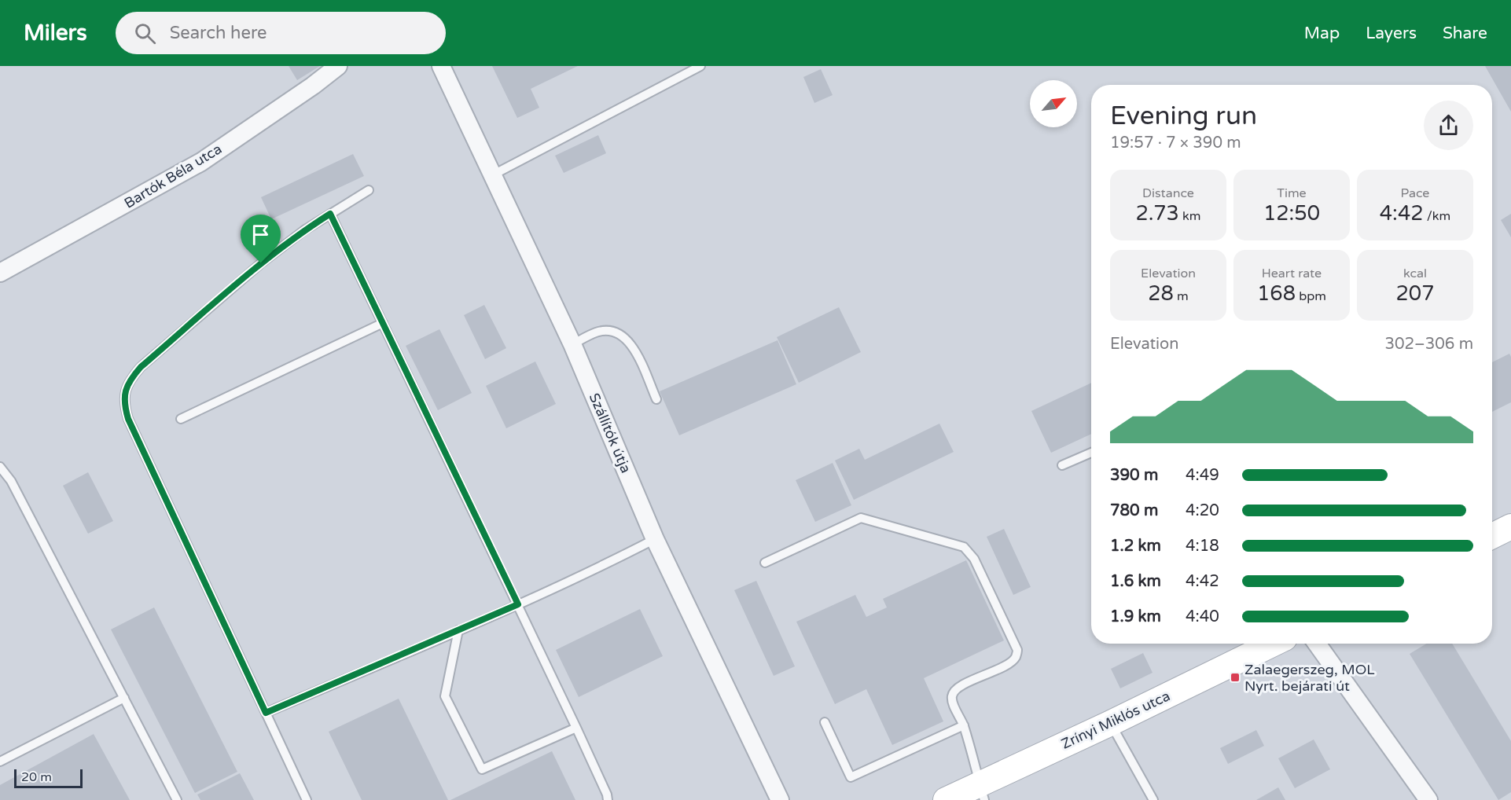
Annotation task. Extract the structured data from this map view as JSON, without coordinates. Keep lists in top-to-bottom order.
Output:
{
  "streets": {
    "main road": ["Zrínyi Miklós utca"],
    "street": ["Bartók Béla utca", "Szállítók útja"]
  },
  "places": {
    "transit": ["Zalaegerszeg, MOL Nyrt. bejárati út"]
  },
  "scale_bar": "20 m",
  "north": "top right",
  "page": {
    "header": "Milers",
    "search": "Search here",
    "nav": ["Map", "Layers", "Share"],
    "heading": ["Evening run", "19:57 · 7 × 390 m"],
    "stats": [
      ["Distance", "2.73 km"],
      ["Time", "12:50"],
      ["Pace", "4:42 /km"],
      ["Elevation", "28 m"],
      ["Heart rate", "168 bpm"],
      ["kcal", "207"]
    ],
    "chart": ["Elevation", "302–306 m"],
    "list": [
      {
        "name": "390 m",
        "note": "4:49"
      },
      {
        "name": "780 m",
        "note": "4:20"
      },
      {
        "name": "1.2 km",
        "note": "4:18"
      },
      {
        "name": "1.6 km",
        "note": "4:42"
      },
      {
        "name": "1.9 km",
        "note": "4:40"
      }
    ],
    "scale": "20 m"
  }
}
